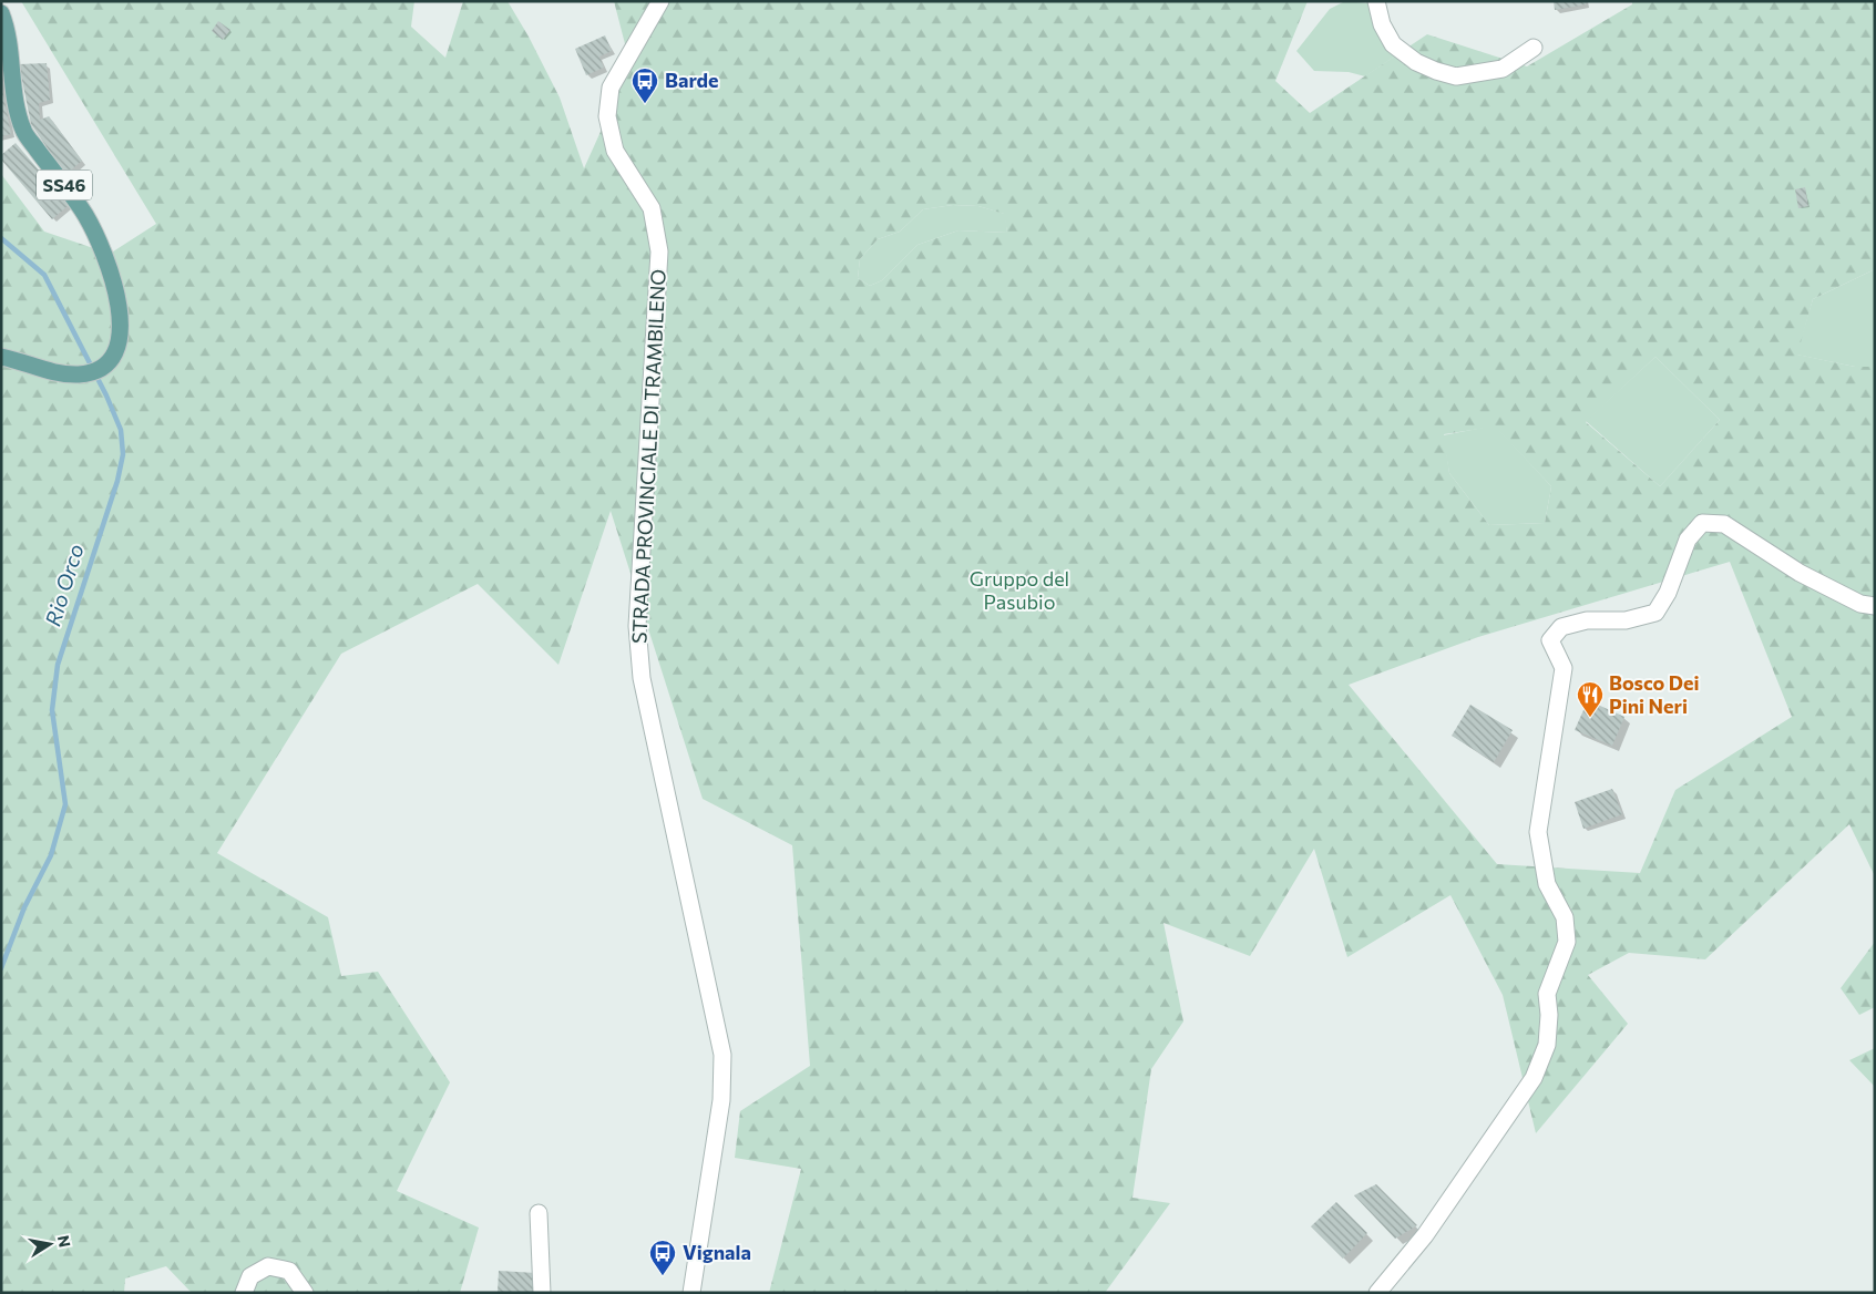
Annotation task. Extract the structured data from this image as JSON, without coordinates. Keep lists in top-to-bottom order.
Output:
{
  "streets": {
    "main road": ["SS46"],
    "street": ["STRADA PROVINCIALE DI TRAMBILENO"]
  },
  "water": ["Rio Orco"],
  "parks": ["Gruppo del Pasubio"],
  "places": {
    "bus stop": ["Barde", "Vignala"],
    "restaurant": ["Bosco Dei Pini Neri"]
  },
  "north": "right"
}
